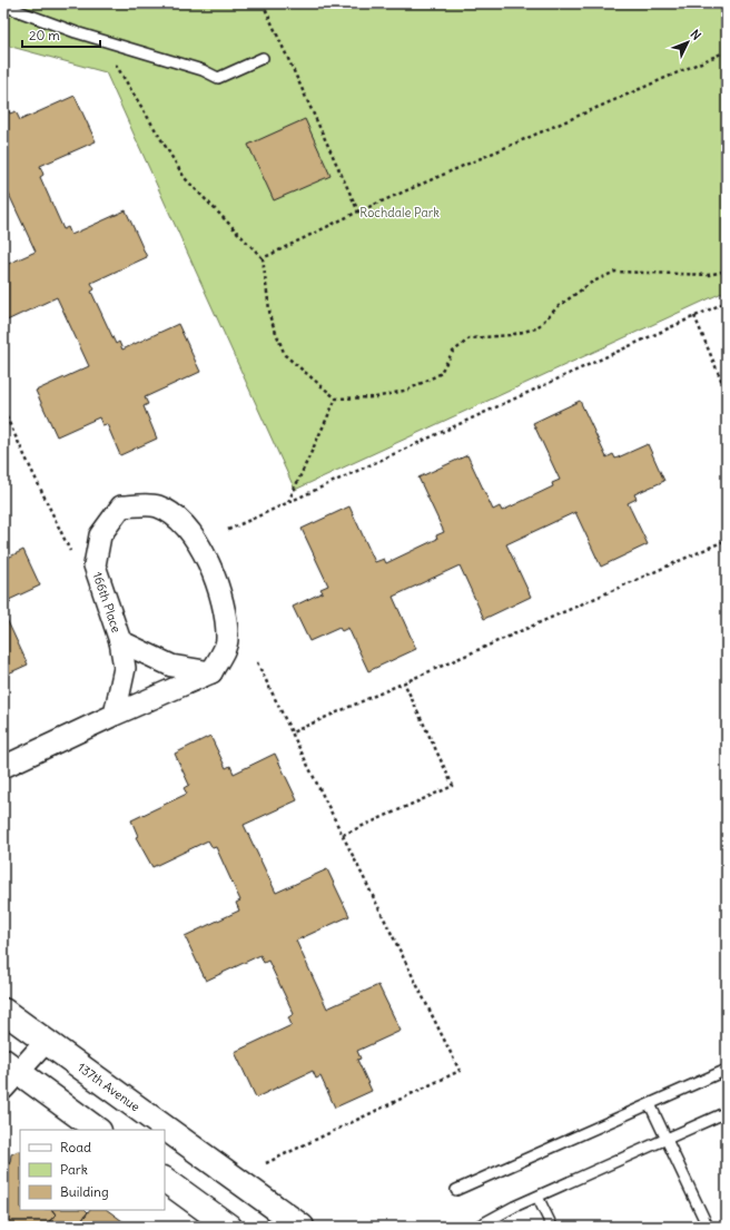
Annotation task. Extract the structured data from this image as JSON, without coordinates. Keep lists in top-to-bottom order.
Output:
{
  "streets": {
    "street": ["166th Place", "137th Avenue"]
  },
  "parks": ["Rochdale Park"],
  "legend": ["Road", "Park", "Building"],
  "scale_bar": "20 m",
  "north": "top right"
}
